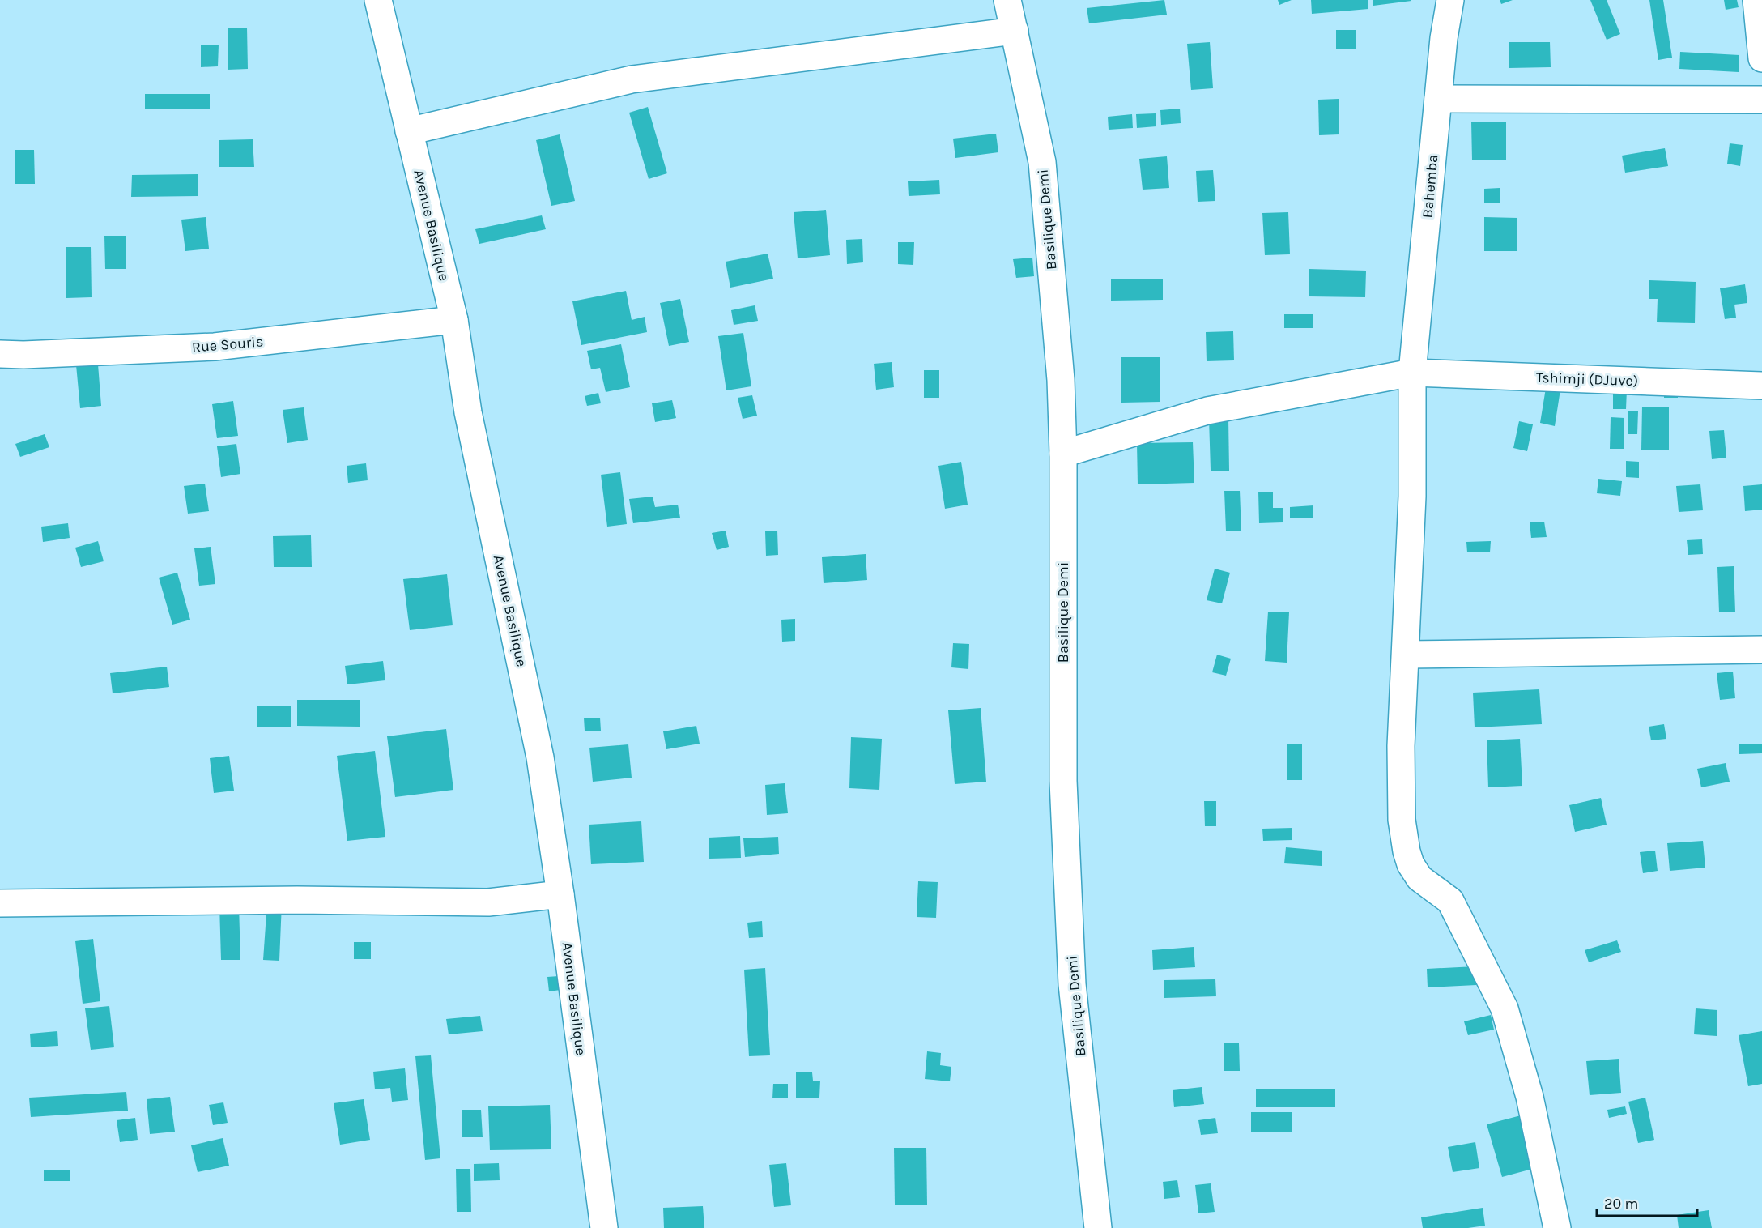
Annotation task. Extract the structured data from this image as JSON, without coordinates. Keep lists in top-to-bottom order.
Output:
{
  "streets": {
    "street": [
      "Bahemba",
      "Basilique Demi",
      "Avenue Basilique",
      "Rue Souris",
      "Tshimji (DJuve)"
    ]
  },
  "crossings": [
    ["Bahemba", "Tshimji (DJuve)"],
    ["Basilique Demi", "Tshimji (DJuve)"],
    ["Avenue Basilique", "Rue Souris"]
  ],
  "scale_bar": "20 m"
}
